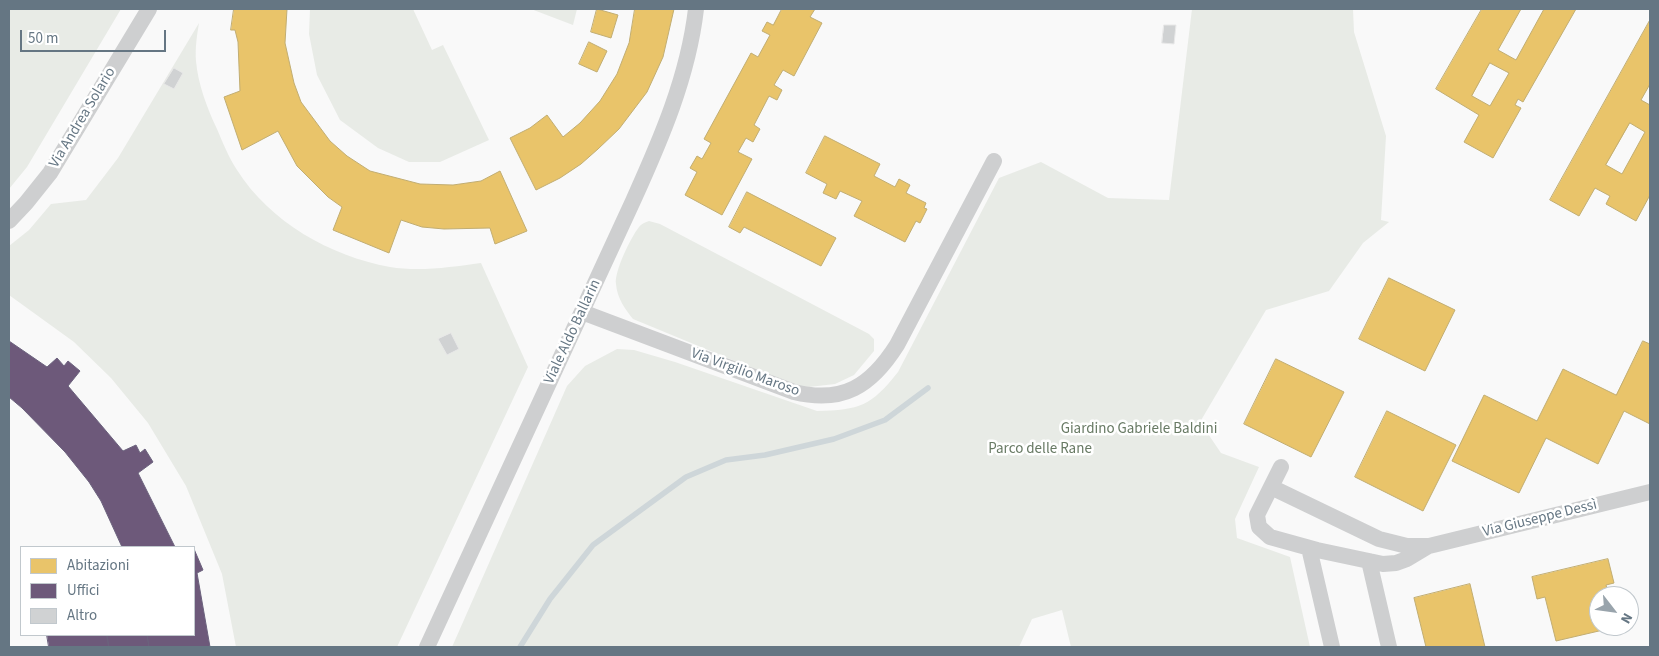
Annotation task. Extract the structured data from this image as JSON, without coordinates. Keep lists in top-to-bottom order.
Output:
{
  "streets": {
    "street": [
      "Via Andrea Solario",
      "Viale Aldo Ballarin",
      "Via Virgilio Maroso",
      "Via Giuseppe Dessì"
    ]
  },
  "crossings": [
    ["Viale Aldo Ballarin", "Via Virgilio Maroso"]
  ],
  "parks": ["Giardino Gabriele Baldini", "Parco delle Rane"],
  "legend": ["Abitazioni", "Uffici", "Altro"],
  "scale_bar": "50 m",
  "north": "bottom right"
}
